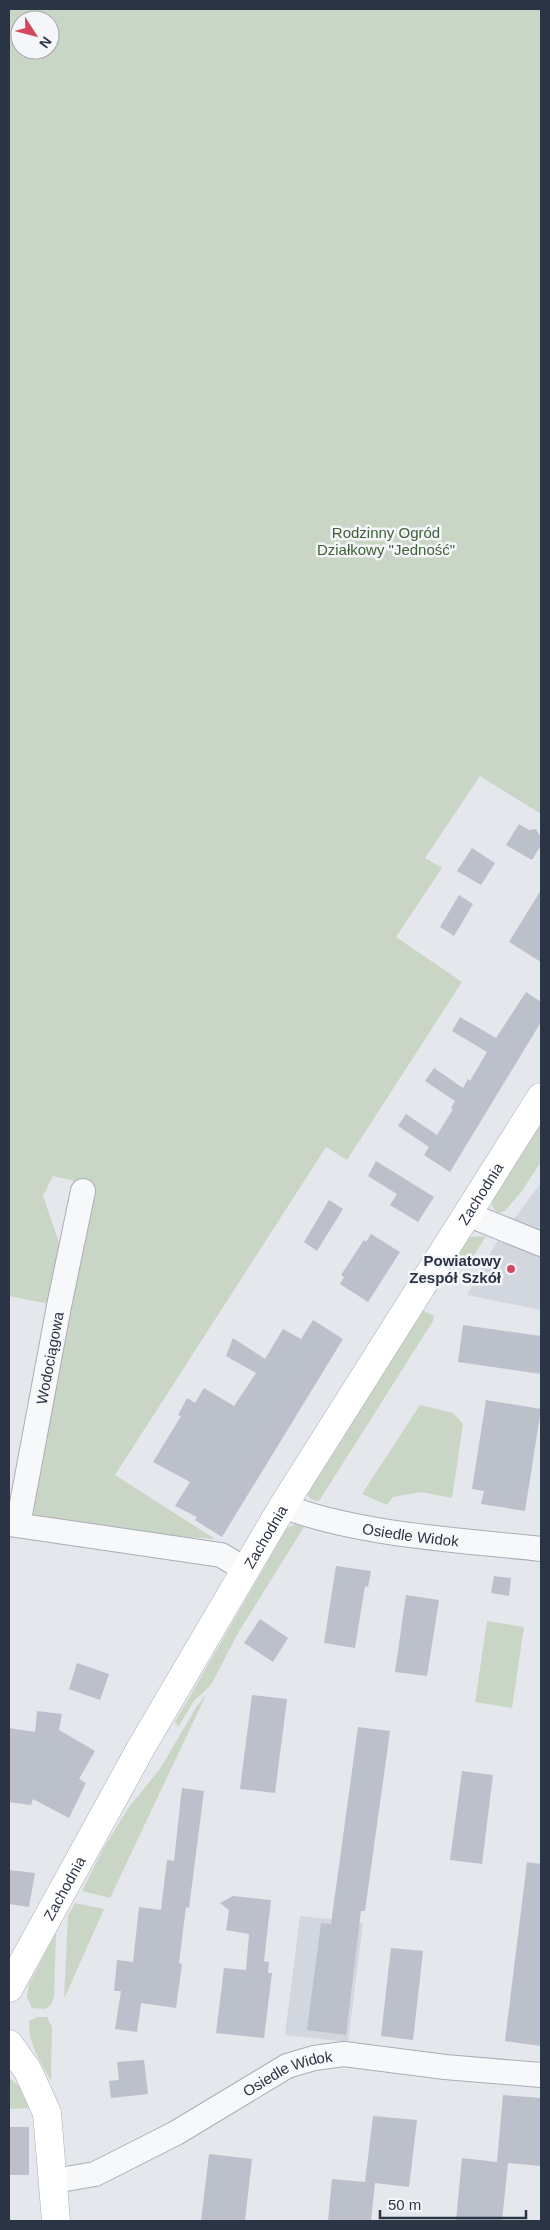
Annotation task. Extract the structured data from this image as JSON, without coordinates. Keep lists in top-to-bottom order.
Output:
{
  "streets": {
    "street": ["Zachodnia", "Wodociągowa", "Osiedle Widok"]
  },
  "crossings": [
    ["Zachodnia", "Wodociągowa"],
    ["Zachodnia", "Osiedle Widok"]
  ],
  "parks": ["Rodzinny Ogród Działkowy \"Jedność\""],
  "places": ["Powiatowy Zespół Szkół"],
  "scale_bar": "50 m",
  "north": "bottom right"
}
